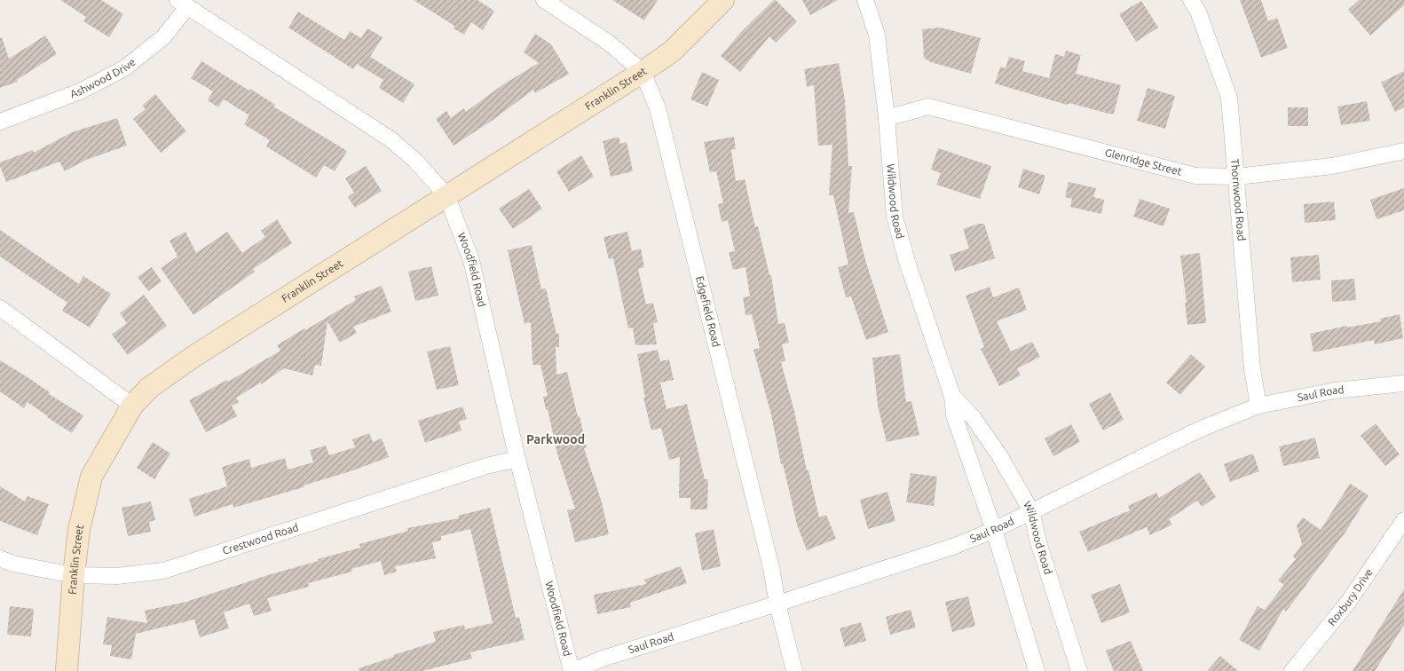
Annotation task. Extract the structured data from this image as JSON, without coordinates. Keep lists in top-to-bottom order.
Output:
{
  "streets": {
    "street": [
      "Ashwood Drive",
      "Franklin Street",
      "Glenridge Street",
      "Thornwood Road",
      "Wildwood Road",
      "Woodfield Road",
      "Edgefield Road",
      "Saul Road",
      "Crestwood Road",
      "Roxbury Drive"
    ]
  },
  "crossings": [
    ["Ashwood Drive", "Woodfield Road"],
    ["Franklin Street", "Woodfield Road"],
    ["Franklin Street", "Edgefield Road"],
    ["Franklin Street", "Crestwood Road"],
    ["Glenridge Street", "Thornwood Road"],
    ["Glenridge Street", "Wildwood Road"],
    ["Thornwood Road", "Saul Road"],
    ["Wildwood Road", "Saul Road"],
    ["Woodfield Road", "Saul Road"],
    ["Woodfield Road", "Crestwood Road"],
    ["Edgefield Road", "Saul Road"]
  ],
  "districts": ["Parkwood"]
}
